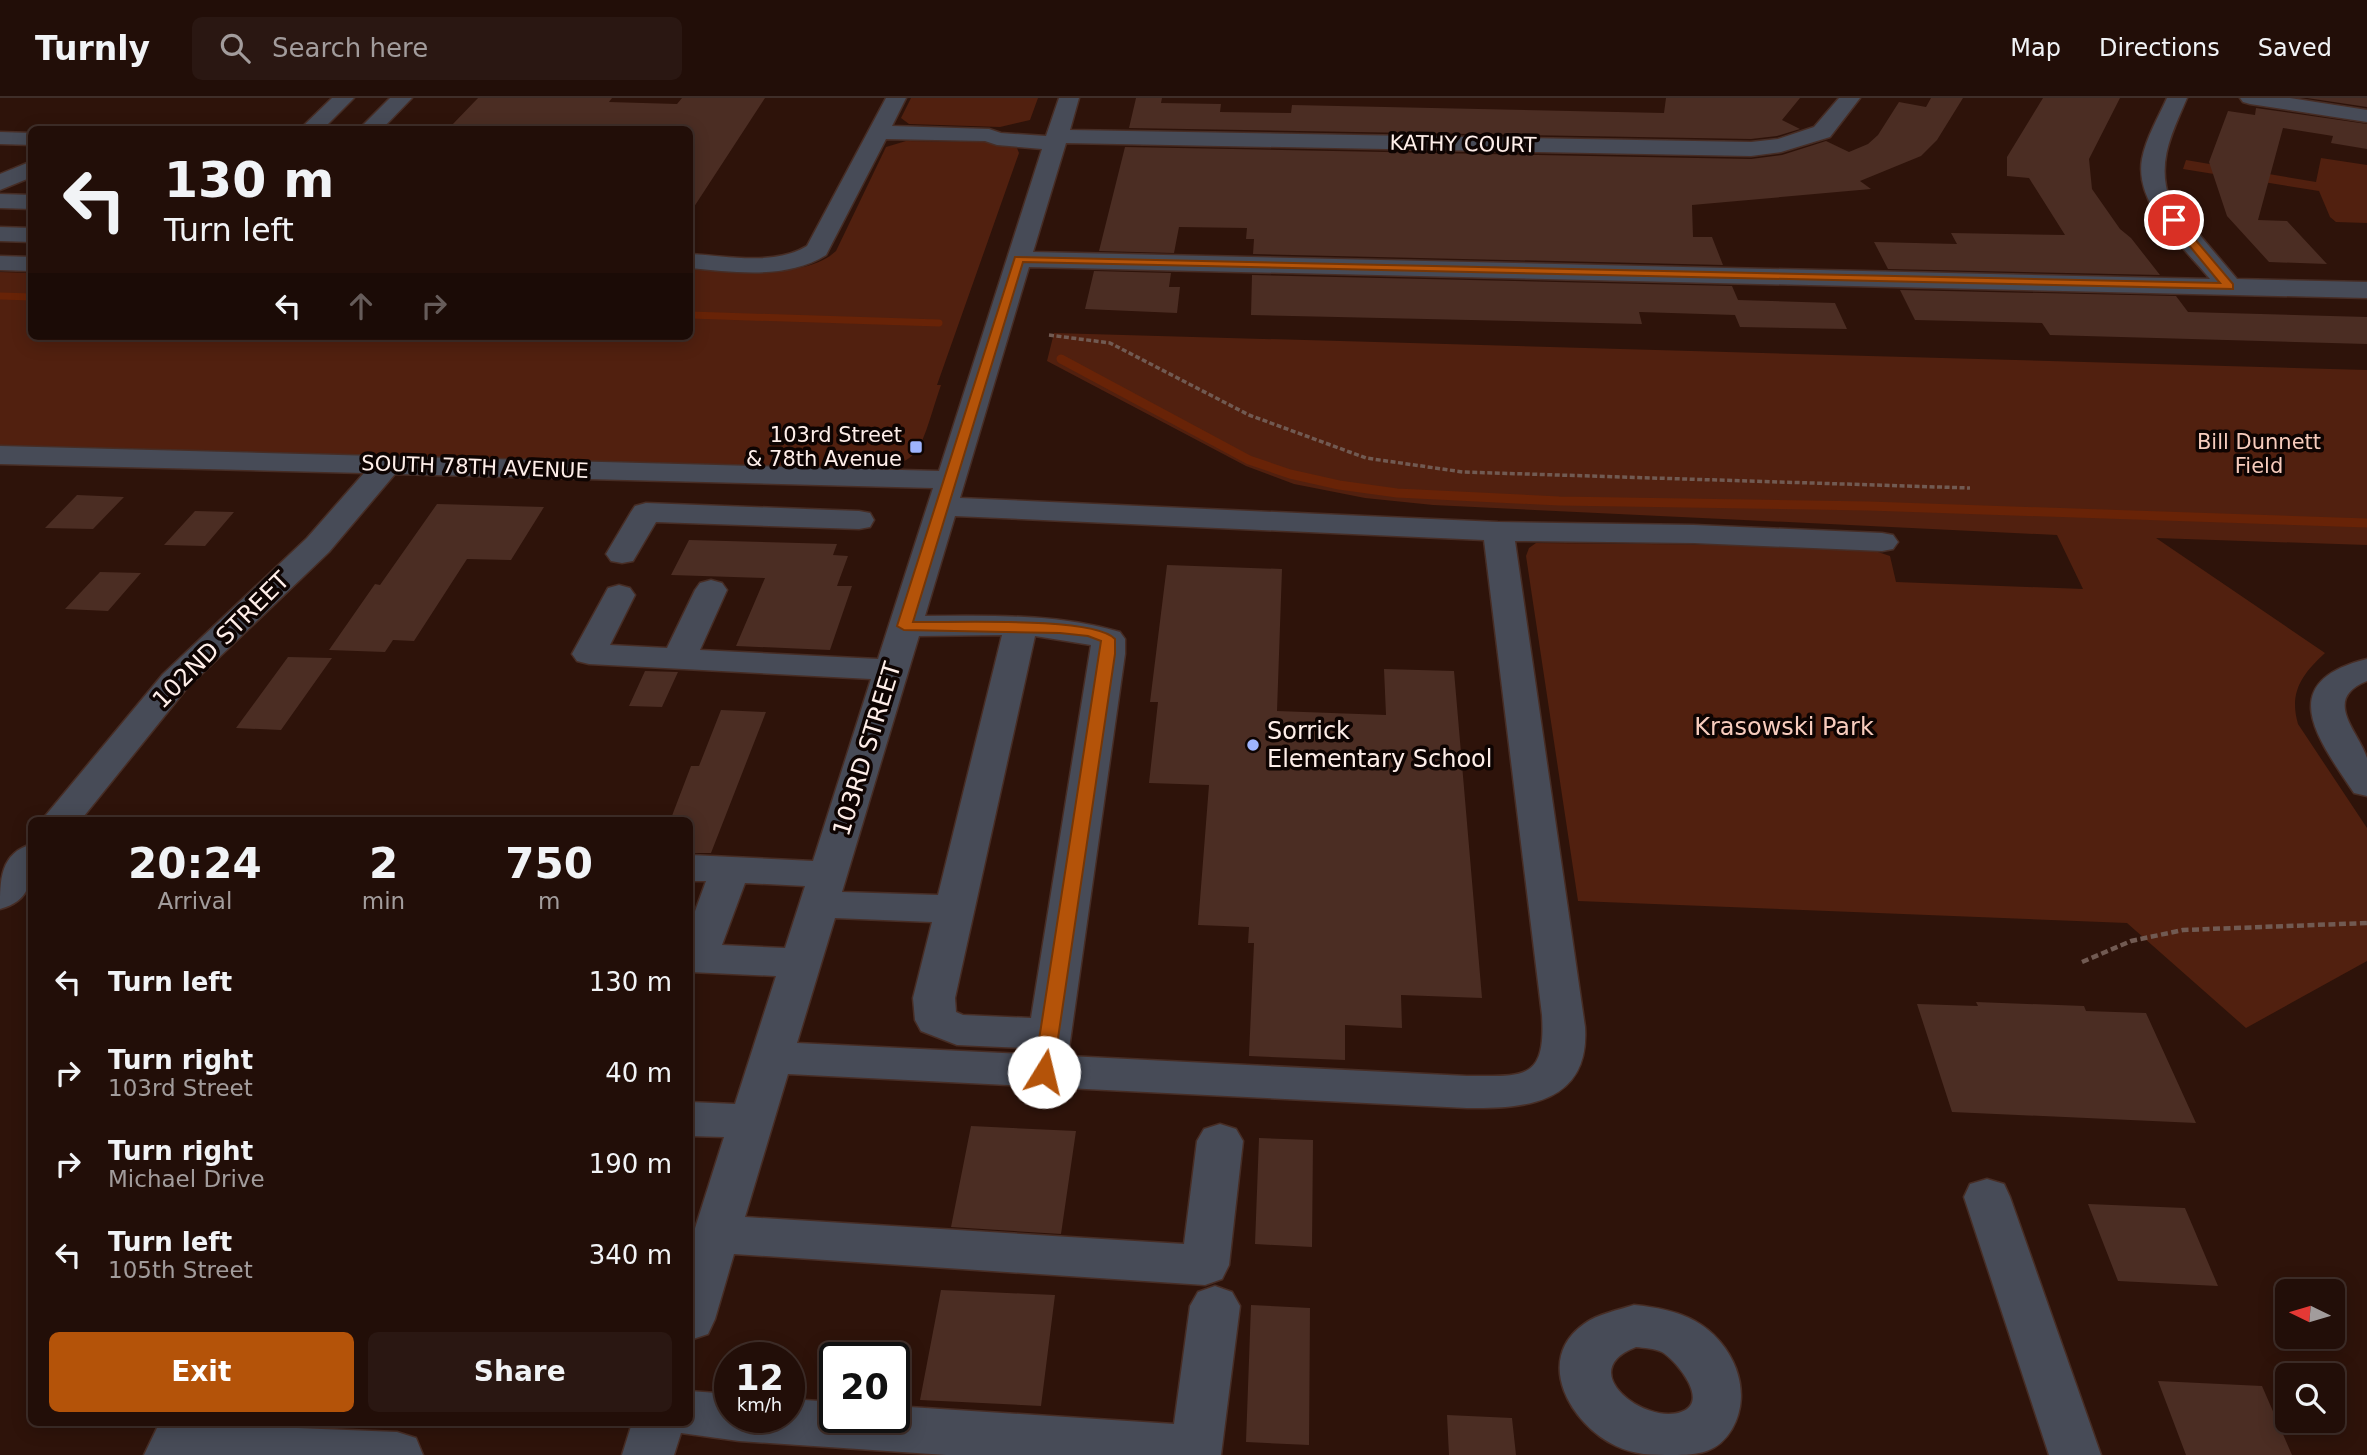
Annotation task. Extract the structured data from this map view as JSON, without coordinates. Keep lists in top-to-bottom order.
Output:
{
  "streets": {
    "street": [
      "KATHY COURT",
      "SOUTH 78TH AVENUE",
      "102ND STREET",
      "103RD STREET"
    ]
  },
  "crossings": [
    ["KATHY COURT", "103RD STREET"],
    ["SOUTH 78TH AVENUE", "102ND STREET"],
    ["SOUTH 78TH AVENUE", "103RD STREET"]
  ],
  "parks": ["Bill Dunnett Field", "Krasowski Park"],
  "places": {
    "transit": ["103rd Street & 78th Avenue"],
    "other": ["Sorrick Elementary School"]
  },
  "north": "left",
  "page": {
    "header": "Turnly",
    "search": "Search here",
    "nav": ["Map", "Directions", "Saved"],
    "turn": ["130 m", "Turn left"],
    "eta": [
      "20:24",
      "Arrival",
      "2",
      "min",
      "750",
      "m"
    ],
    "list": [
      {
        "name": "Turn left",
        "value": "130 m"
      },
      {
        "name": "Turn right",
        "note": "103rd Street",
        "value": "40 m"
      },
      {
        "name": "Turn right",
        "note": "Michael Drive",
        "value": "190 m"
      },
      {
        "name": "Turn left",
        "note": "105th Street",
        "value": "340 m"
      }
    ],
    "buttons": ["Exit", "Share"],
    "speed": "12 km/h",
    "limit": "20"
  }
}
